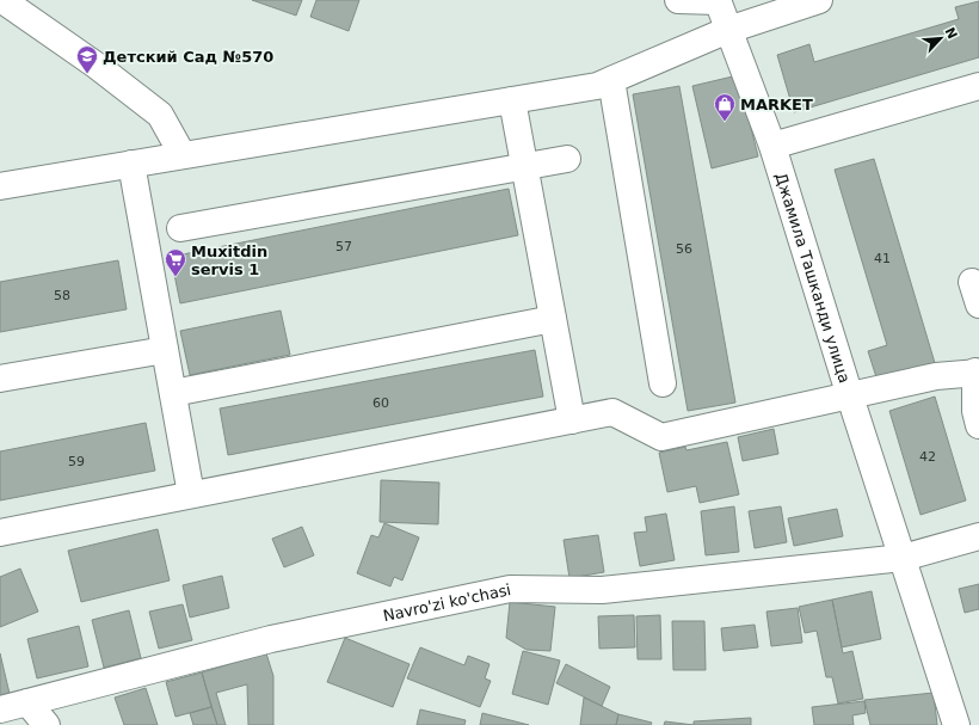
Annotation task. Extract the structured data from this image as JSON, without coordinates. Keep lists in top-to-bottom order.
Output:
{
  "streets": {
    "street": ["Джамила Ташканди улица", "Navro'zi ko'chasi"]
  },
  "crossings": [
    ["Джамила Ташканди улица", "Navro'zi ko'chasi"]
  ],
  "places": {
    "school or university": ["Детский Сад №570"],
    "shop": ["MARKET"],
    "supermarket": ["Muxitdin servis 1"]
  },
  "house_numbers": [
    "57",
    "56",
    "41",
    "58",
    "60",
    "42",
    "59"
  ],
  "north": "top right"
}
